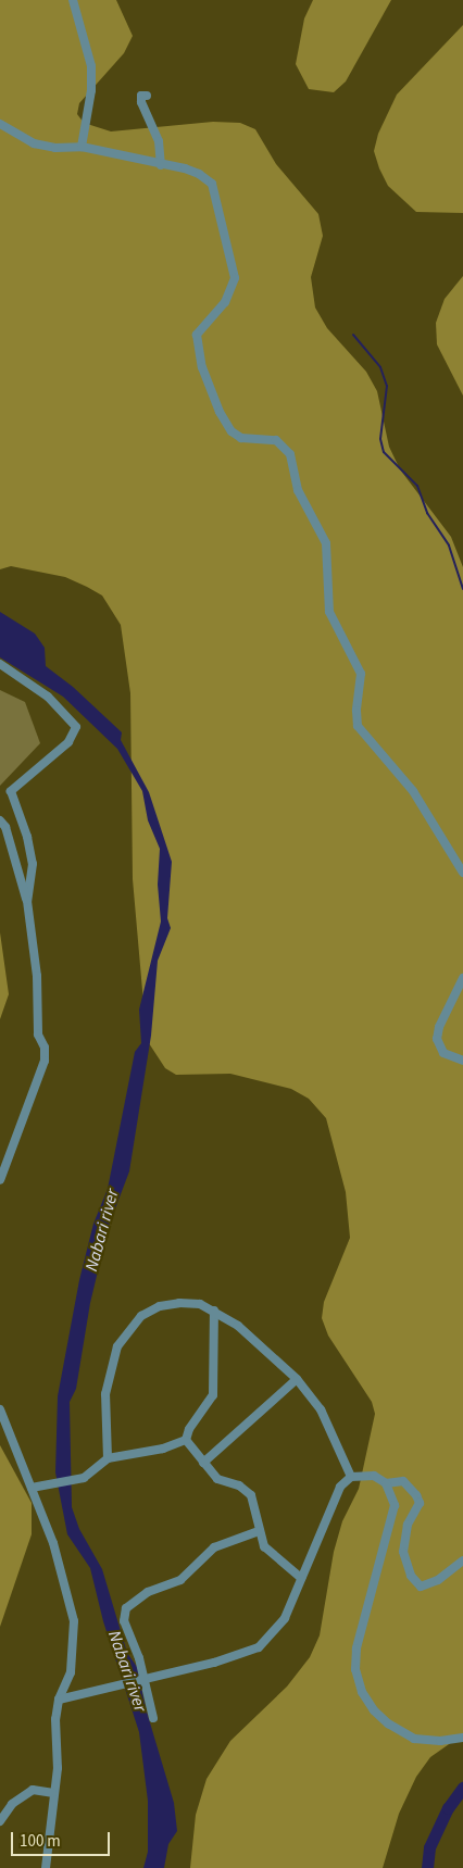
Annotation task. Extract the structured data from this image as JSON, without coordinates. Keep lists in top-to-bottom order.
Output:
{
  "water": ["Nabari river"],
  "scale_bar": "100 m"
}
